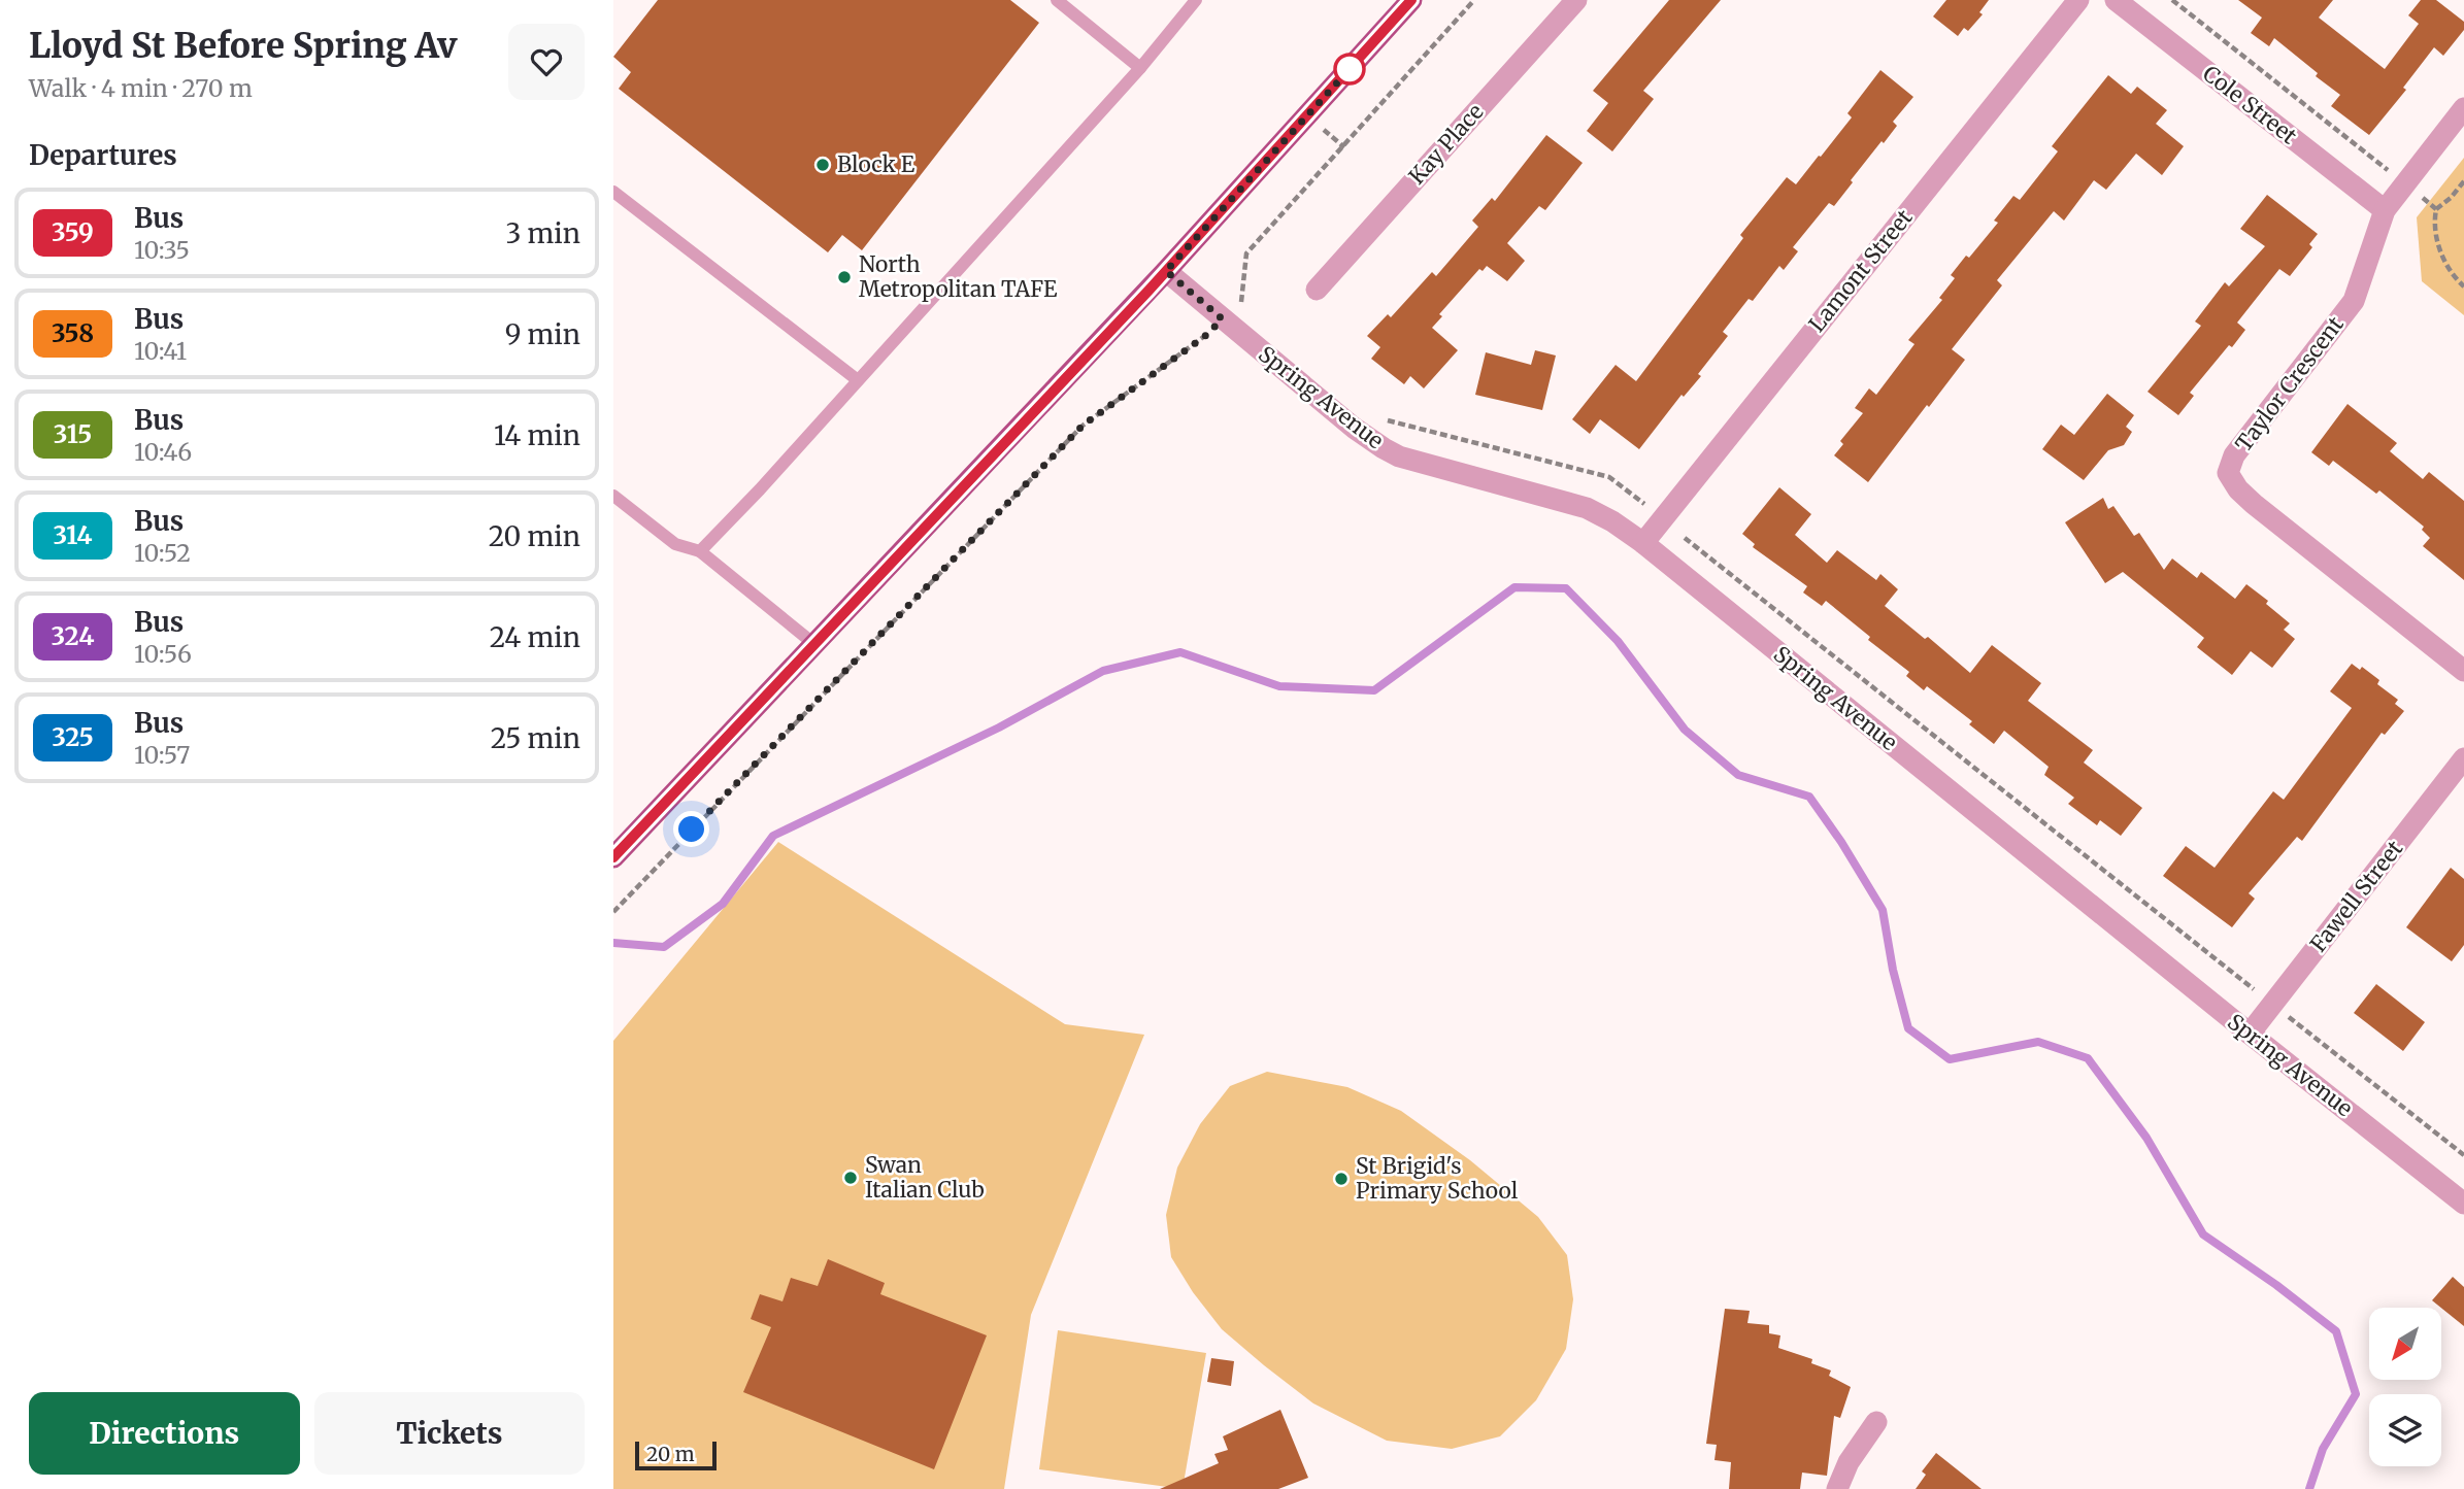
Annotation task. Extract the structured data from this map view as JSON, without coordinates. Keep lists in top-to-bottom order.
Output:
{
  "streets": {
    "street": [
      "Cole Street",
      "Kay Place",
      "Lamont Street",
      "Taylor Crescent",
      "Spring Avenue",
      "Fawell Street"
    ]
  },
  "crossings": [
    ["Cole Street", "Taylor Crescent"],
    ["Lamont Street", "Spring Avenue"],
    ["Spring Avenue", "Fawell Street"]
  ],
  "places": [
    "Block E",
    "North Metropolitan TAFE",
    "Swan Italian Club",
    "St Brigid's Primary School"
  ],
  "lines": ["bus line 359"],
  "scale_bar": "20 m",
  "north": "bottom left",
  "page": {
    "heading": [
      ["Lloyd St Before Spring Av", "Walk · 4 min · 270 m"],
      "Departures"
    ],
    "list": [
      {
        "mark": "359",
        "name": "Bus",
        "note": "10:35",
        "value": "3 min"
      },
      {
        "mark": "358",
        "name": "Bus",
        "note": "10:41",
        "value": "9 min"
      },
      {
        "mark": "315",
        "name": "Bus",
        "note": "10:46",
        "value": "14 min"
      },
      {
        "mark": "314",
        "name": "Bus",
        "note": "10:52",
        "value": "20 min"
      },
      {
        "mark": "324",
        "name": "Bus",
        "note": "10:56",
        "value": "24 min"
      },
      {
        "mark": "325",
        "name": "Bus",
        "note": "10:57",
        "value": "25 min"
      }
    ],
    "buttons": ["Directions", "Tickets"],
    "scale": "20 m"
  }
}
